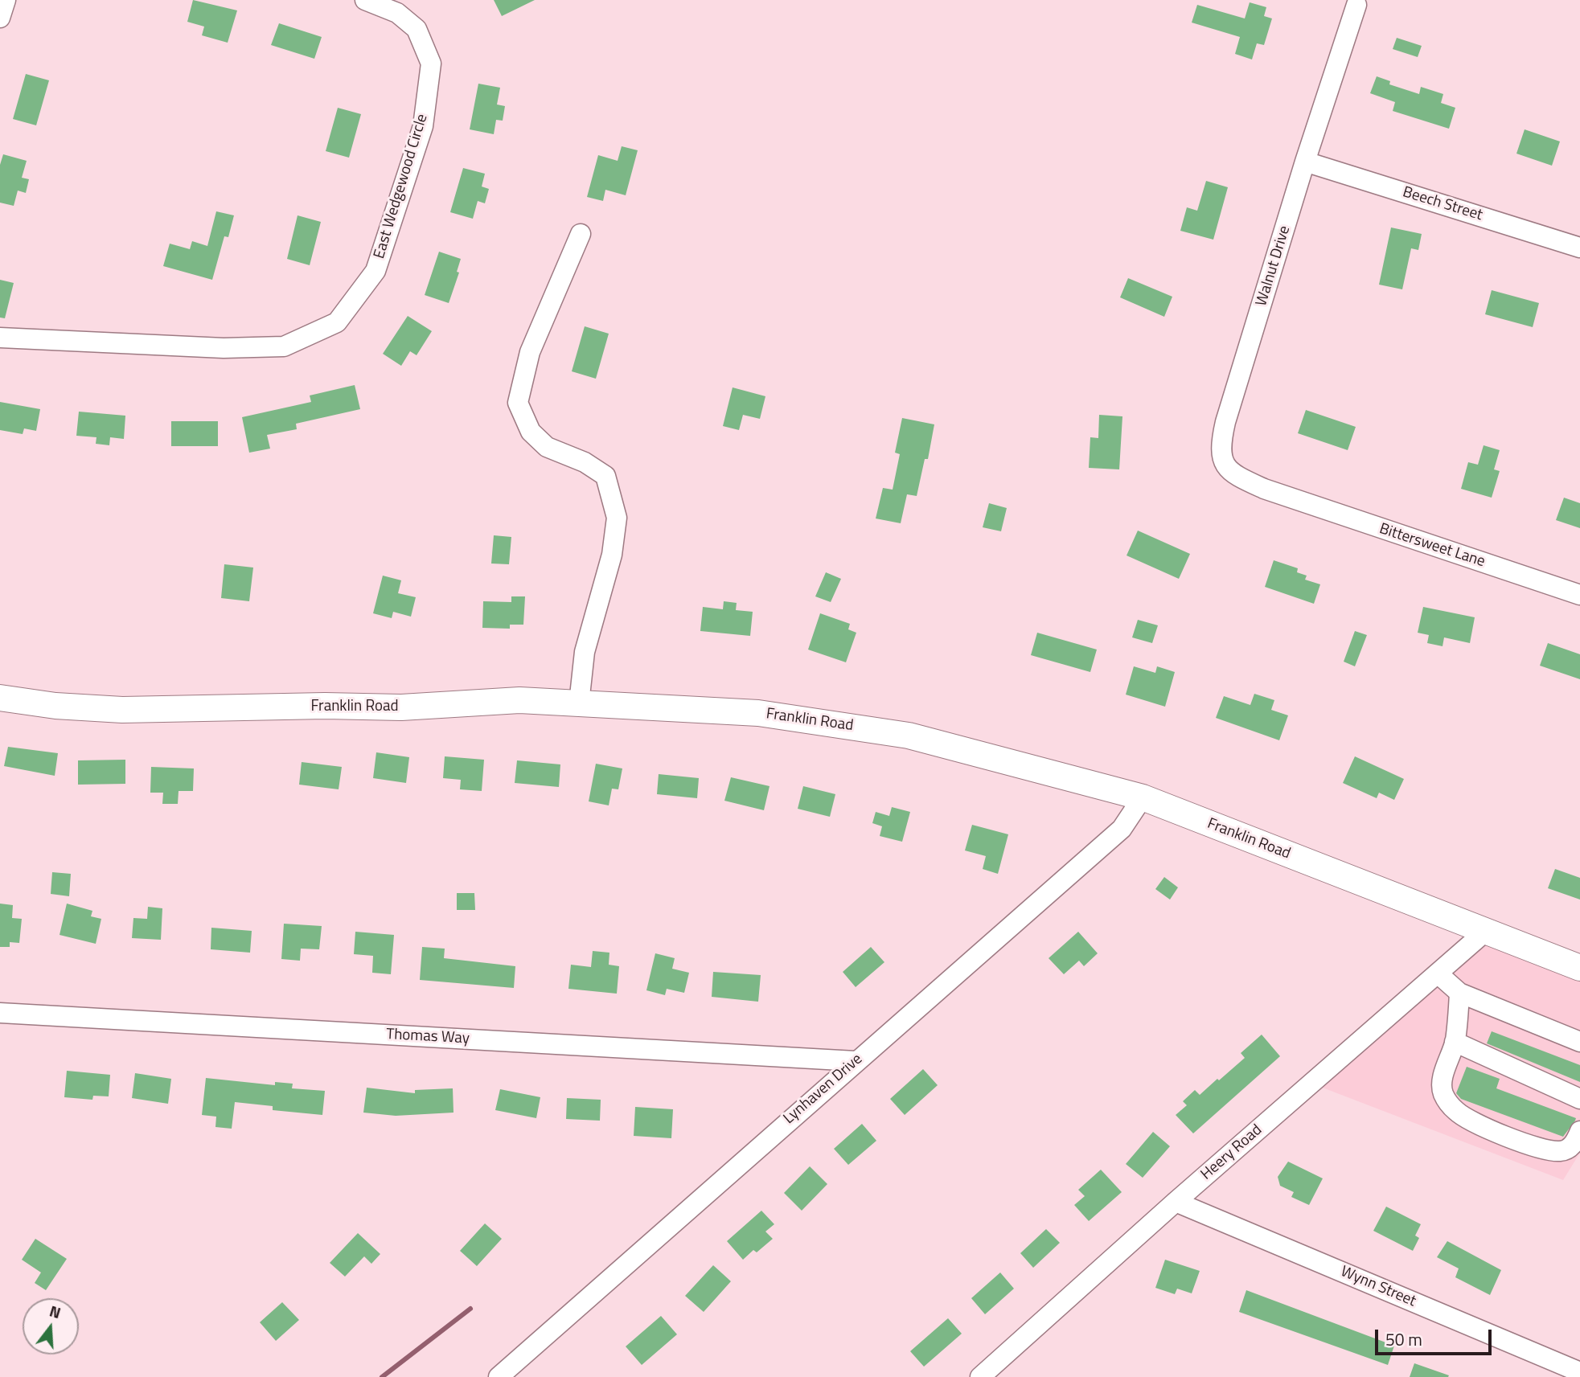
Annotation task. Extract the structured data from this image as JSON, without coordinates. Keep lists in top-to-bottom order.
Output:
{
  "streets": {
    "main road": ["Franklin Road"],
    "street": [
      "East Wedgewood Circle",
      "Beech Street",
      "Walnut Drive",
      "Bittersweet Lane",
      "Thomas Way",
      "Lynhaven Drive",
      "Heery Road",
      "Wynn Street"
    ]
  },
  "crossings": [
    ["Beech Street", "Walnut Drive"],
    ["Walnut Drive", "Bittersweet Lane"],
    ["Franklin Road", "Lynhaven Drive"],
    ["Franklin Road", "Heery Road"],
    ["Thomas Way", "Lynhaven Drive"],
    ["Heery Road", "Wynn Street"]
  ],
  "scale_bar": "50 m",
  "north": "top"
}
